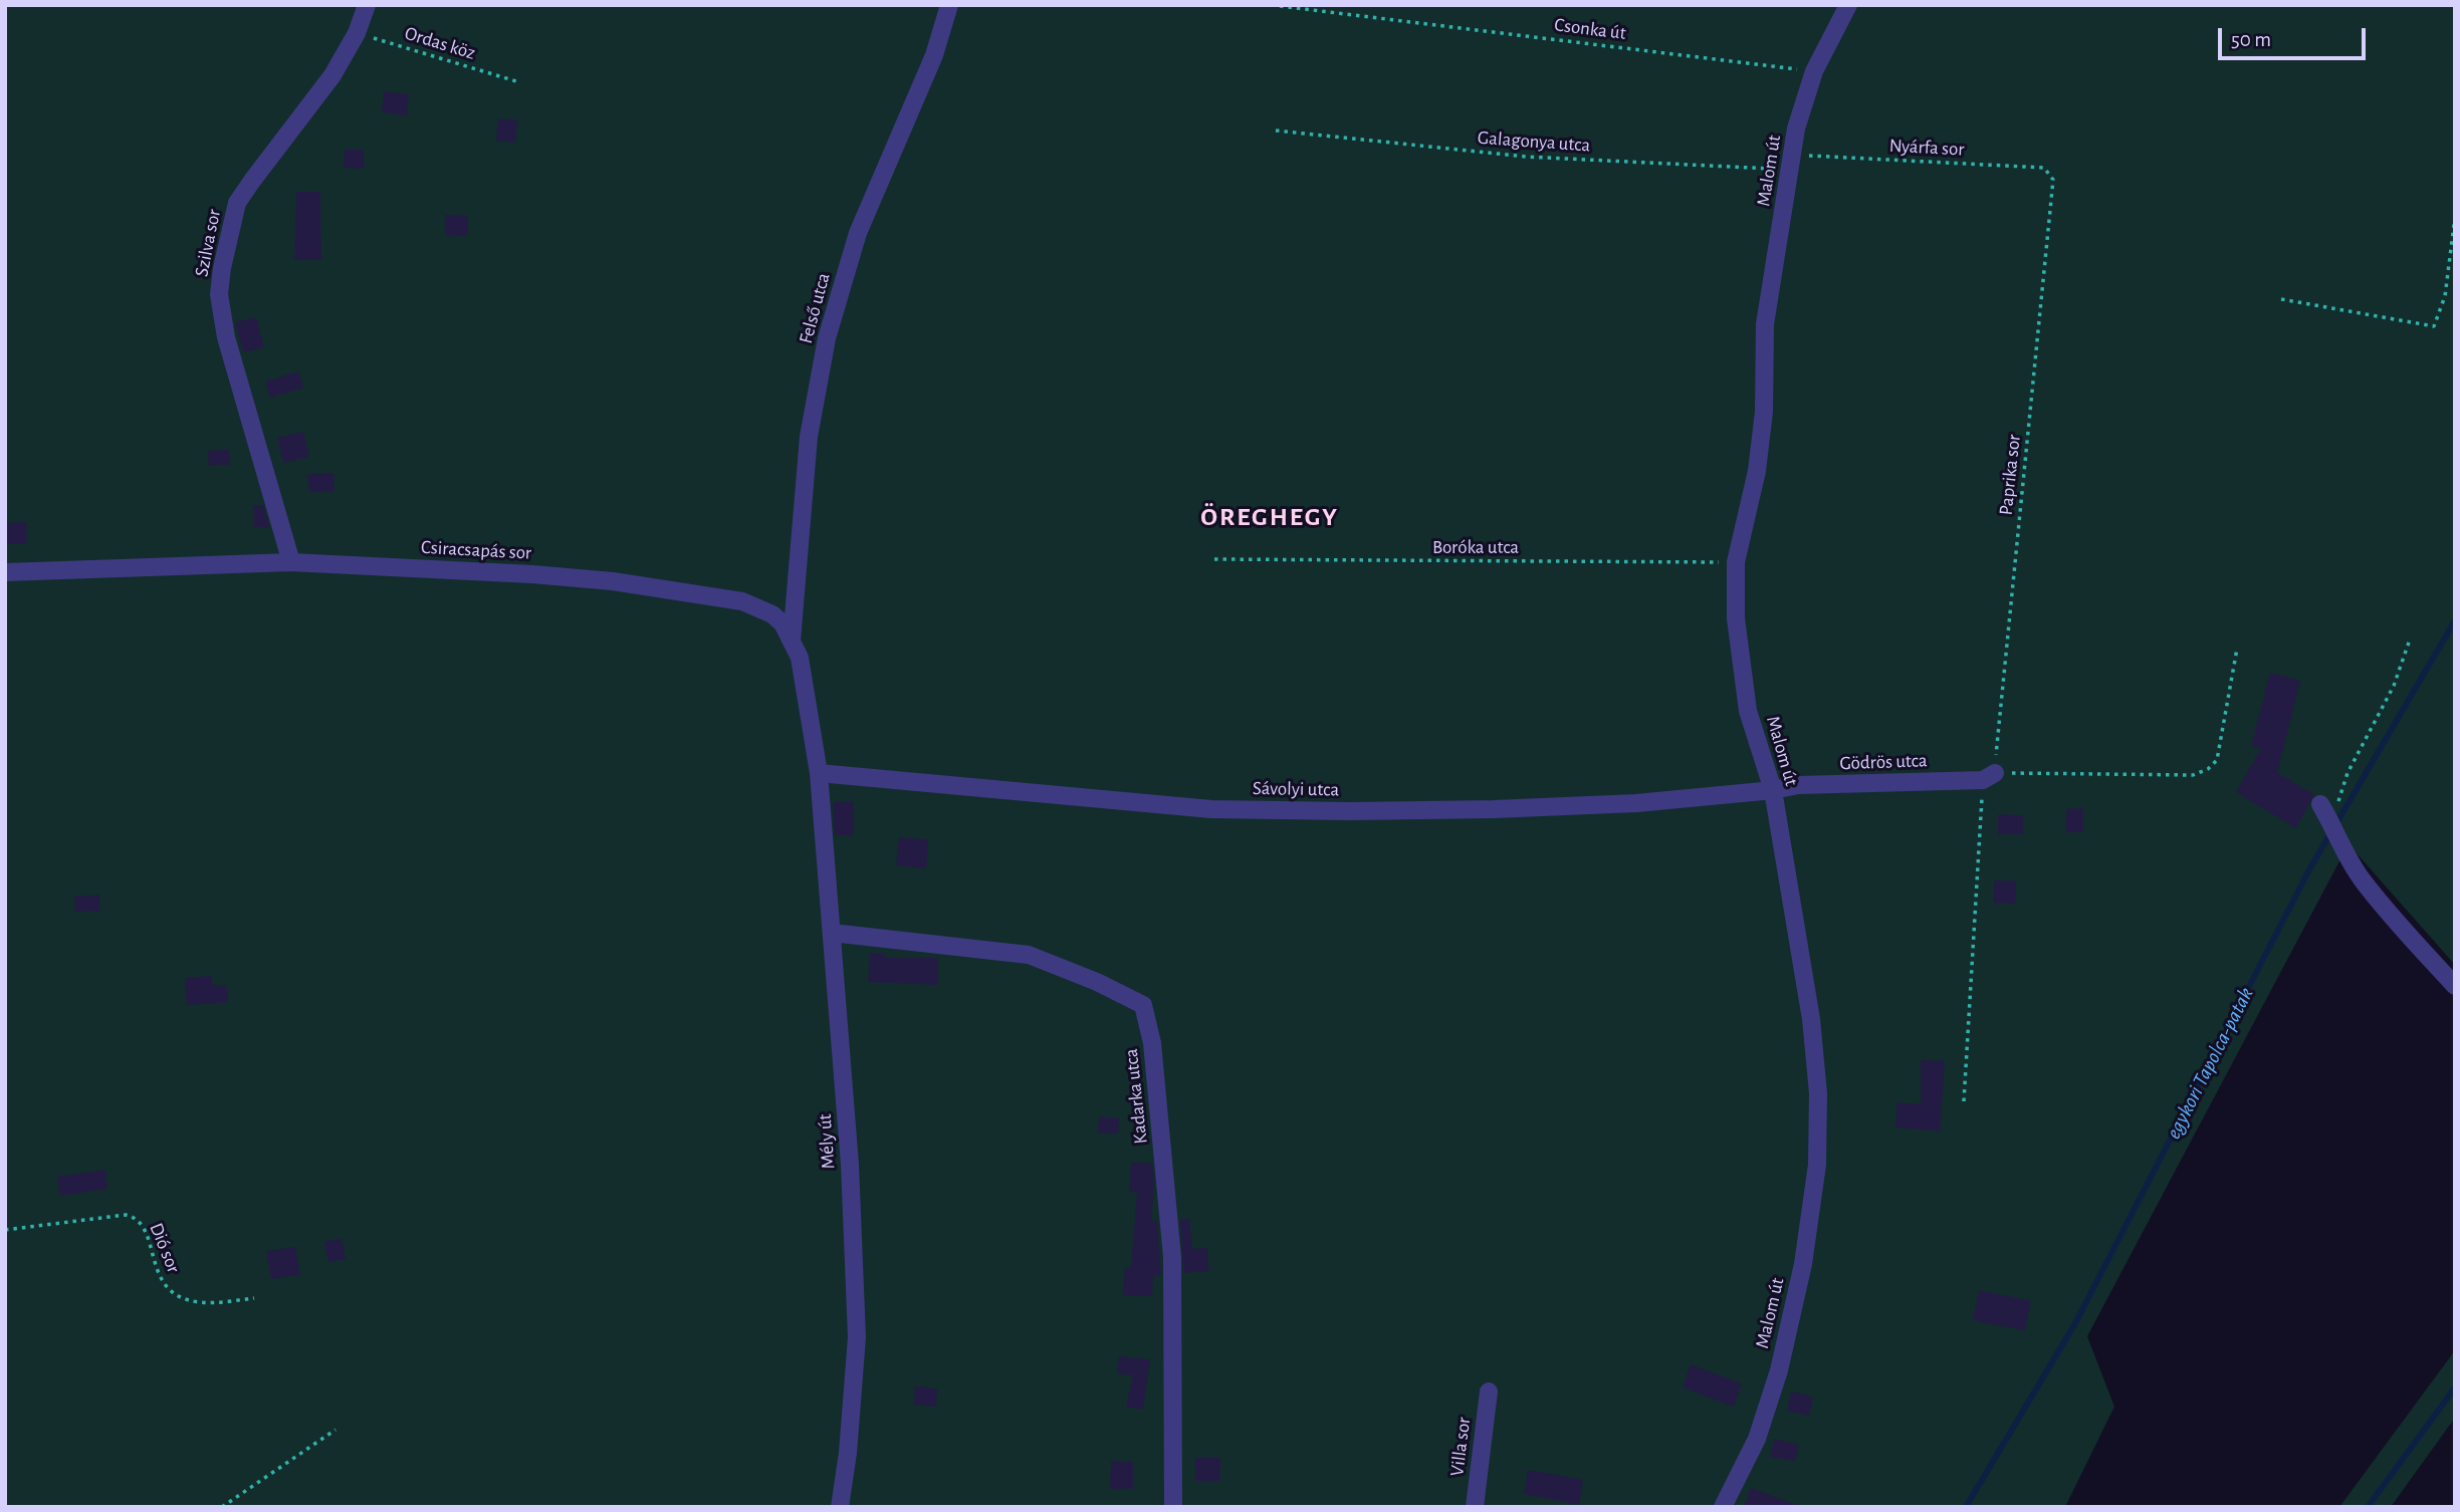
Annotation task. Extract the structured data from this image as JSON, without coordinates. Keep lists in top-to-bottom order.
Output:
{
  "streets": {
    "street": [
      "Malom út",
      "Szilva sor",
      "Felső utca",
      "Csiracsapás sor",
      "Gödrös utca",
      "Sávolyi utca",
      "Kadarka utca",
      "Mély út",
      "Villa sor"
    ],
    "path": [
      "Csonka út",
      "Ordas köz",
      "Galagonya utca",
      "Nyárfa sor",
      "Paprika sor",
      "Boróka utca",
      "Dió sor"
    ]
  },
  "crossings": [
    ["Csonka út", "Malom út"],
    ["Ordas köz", "Szilva sor"],
    ["Galagonya utca", "Nyárfa sor"],
    ["Galagonya utca", "Malom út"],
    ["Nyárfa sor", "Malom út"],
    ["Nyárfa sor", "Paprika sor"],
    ["Malom út", "Boróka utca"],
    ["Malom út", "Gödrös utca"],
    ["Malom út", "Sávolyi utca"],
    ["Szilva sor", "Csiracsapás sor"],
    ["Felső utca", "Csiracsapás sor"],
    ["Paprika sor", "Gödrös utca"],
    ["Csiracsapás sor", "Sávolyi utca"],
    ["Csiracsapás sor", "Mély út"],
    ["Gödrös utca", "Sávolyi utca"],
    ["Sávolyi utca", "Mély út"],
    ["Kadarka utca", "Mély út"]
  ],
  "districts": ["ÖREGHEGY"],
  "water": ["egykori Tapolca-patak"],
  "scale_bar": "50 m"
}
